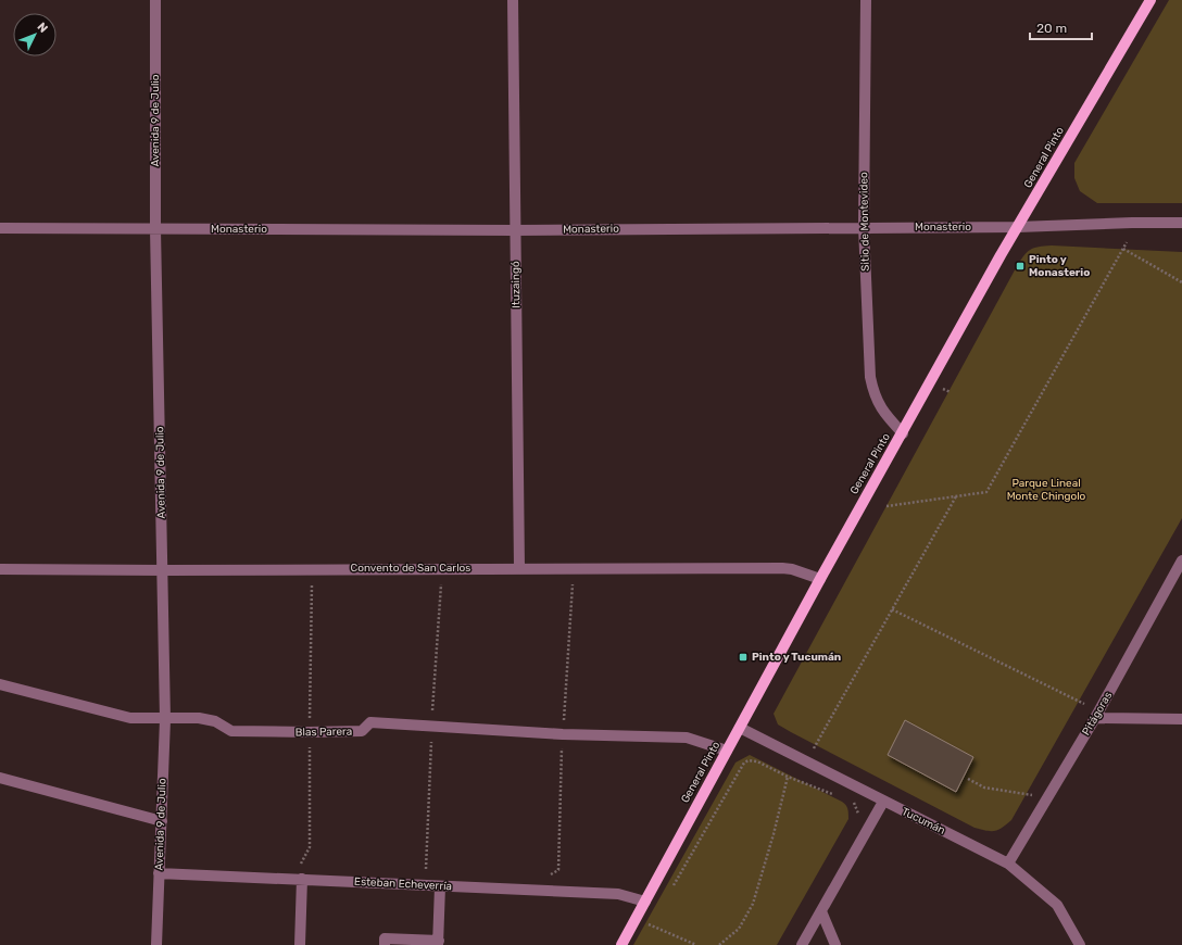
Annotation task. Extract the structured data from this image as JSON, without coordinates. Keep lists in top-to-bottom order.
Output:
{
  "streets": {
    "main road": ["General Pinto"],
    "street": [
      "Avenida 9 de Julio",
      "Sitio de Montevideo",
      "Monasterio",
      "Ituzaingó",
      "Convento de San Carlos",
      "Pitágoras",
      "Blas Parera",
      "Tucumán",
      "Esteban Echeverría"
    ]
  },
  "crossings": [
    ["Avenida 9 de Julio", "Monasterio"],
    ["Avenida 9 de Julio", "Convento de San Carlos"],
    ["Avenida 9 de Julio", "Blas Parera"],
    ["Avenida 9 de Julio", "Esteban Echeverría"],
    ["General Pinto", "Sitio de Montevideo"],
    ["General Pinto", "Monasterio"],
    ["General Pinto", "Convento de San Carlos"],
    ["General Pinto", "Blas Parera"],
    ["General Pinto", "Tucumán"],
    ["General Pinto", "Esteban Echeverría"],
    ["Sitio de Montevideo", "Monasterio"],
    ["Monasterio", "Ituzaingó"],
    ["Ituzaingó", "Convento de San Carlos"],
    ["Pitágoras", "Tucumán"]
  ],
  "parks": ["Parque Lineal Monte Chingolo"],
  "places": {
    "transit": ["Pinto y Monasterio", "Pinto y Tucumán"]
  },
  "scale_bar": "20 m",
  "north": "top right"
}
